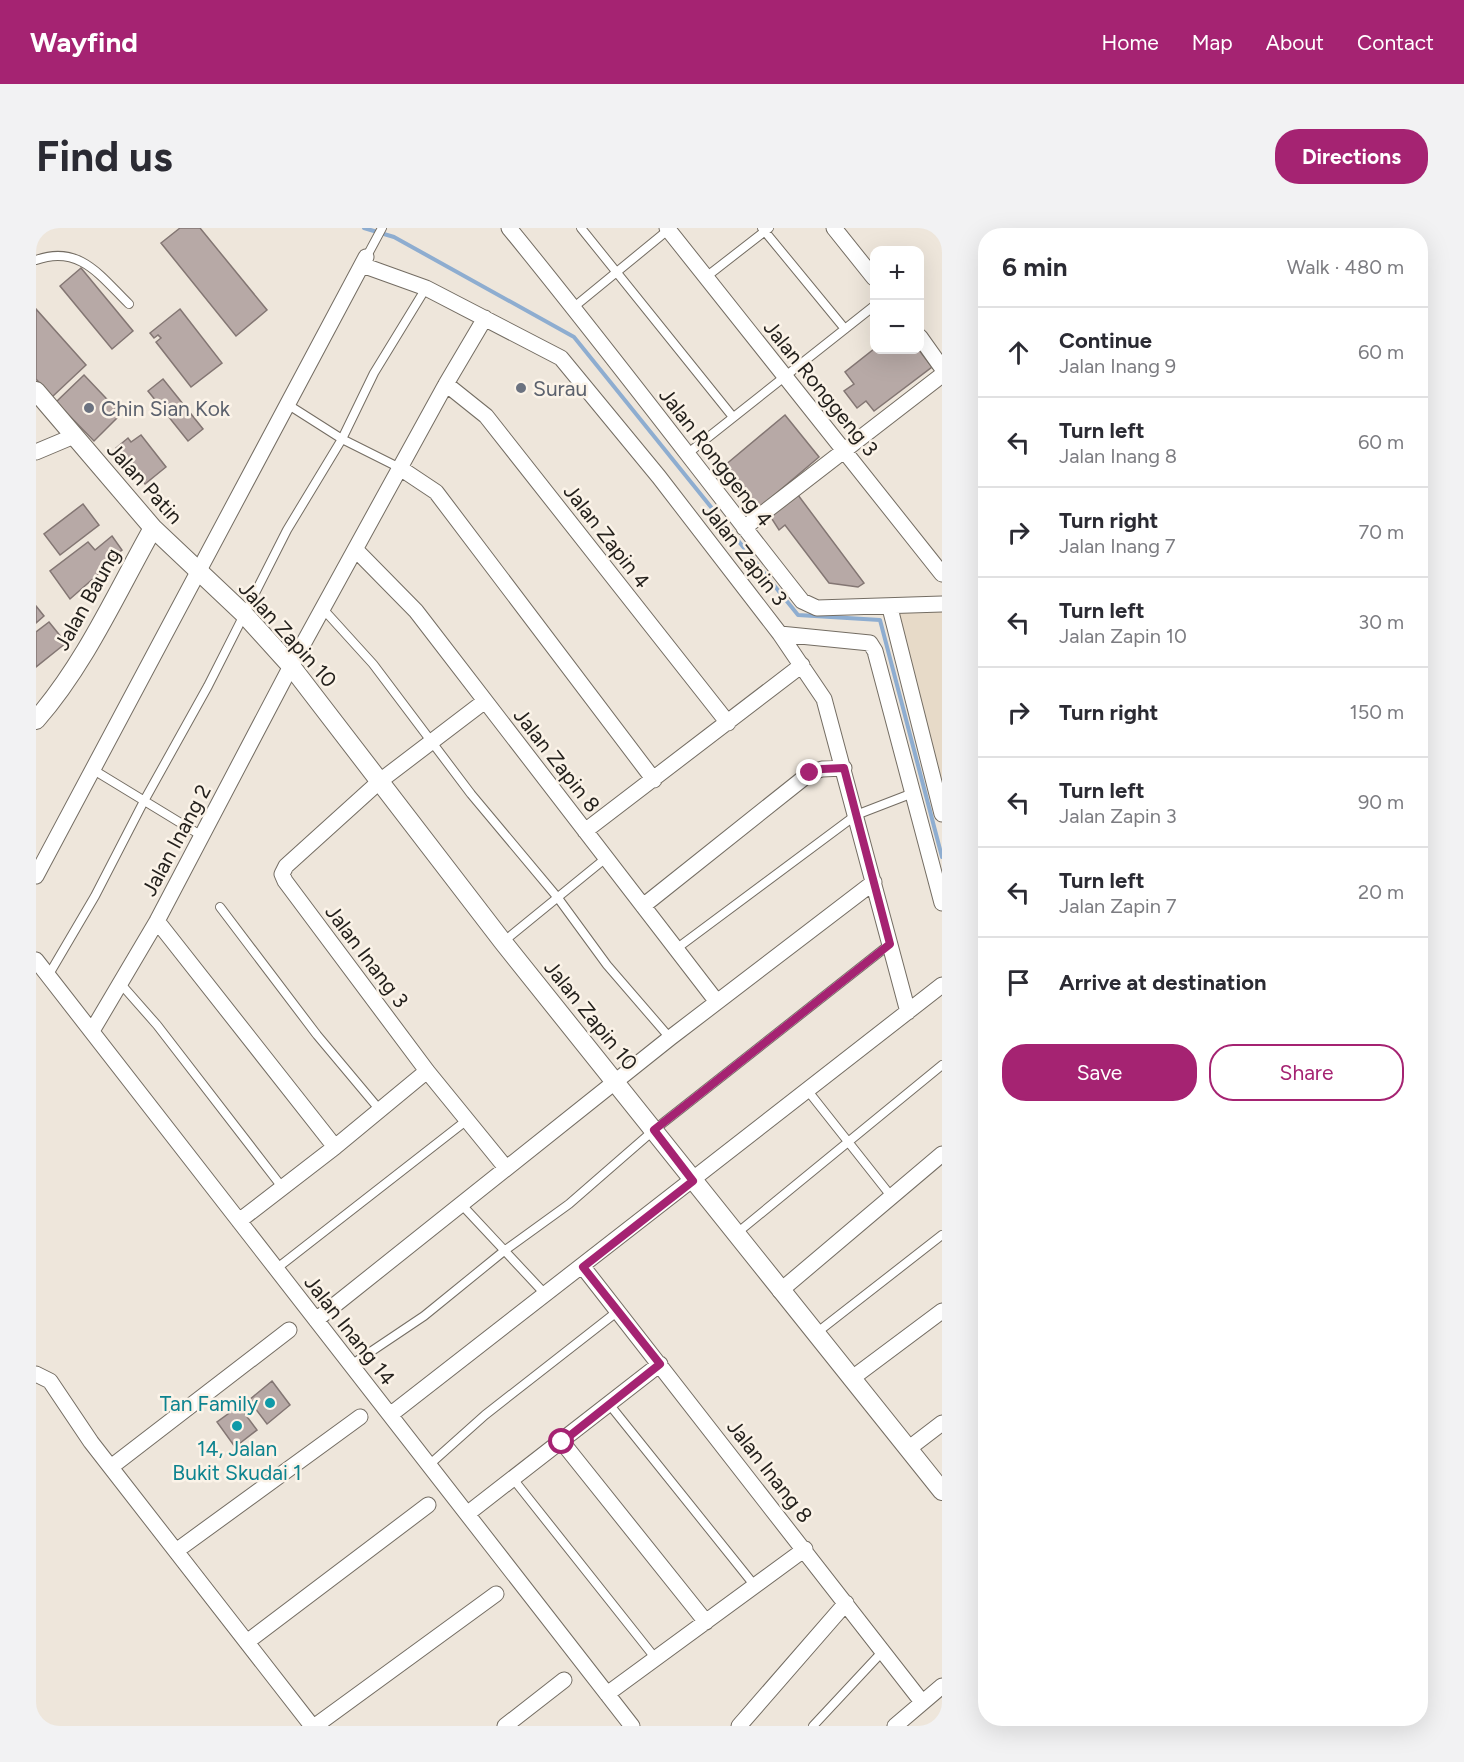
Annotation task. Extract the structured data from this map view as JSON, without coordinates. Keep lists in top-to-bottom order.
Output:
{
  "streets": {
    "street": [
      "Jalan Ronggeng 3",
      "Jalan Ronggeng 4",
      "Jalan Patin",
      "Jalan Zapin 4",
      "Jalan Zapin 3",
      "Jalan Baung",
      "Jalan Zapin 10",
      "Jalan Zapin 8",
      "Jalan Inang 2",
      "Jalan Inang 3",
      "Jalan Inang 14",
      "Jalan Inang 8"
    ]
  },
  "crossings": [
    ["Jalan Patin", "Jalan Baung"],
    ["Jalan Patin", "Jalan Zapin 10"],
    ["Jalan Zapin 4", "Jalan Inang 2"],
    ["Jalan Zapin 3", "Jalan Inang 2"],
    ["Jalan Zapin 10", "Jalan Inang 2"],
    ["Jalan Zapin 10", "Jalan Inang 3"],
    ["Jalan Zapin 8", "Jalan Inang 2"],
    ["Jalan Inang 2", "Jalan Inang 14"]
  ],
  "places": [
    "Surau",
    "Chin Sian Kok",
    "Tan Family",
    "14, Jalan Bukit Skudai 1"
  ],
  "page": {
    "header": "Wayfind",
    "nav": [
      "Home",
      "Map",
      "About",
      "Contact"
    ],
    "buttons": [
      "Directions",
      ["Save", "Share"]
    ],
    "title": "Find us",
    "heading": ["6 min", "Walk · 480 m"],
    "map_buttons": ["+", "−"],
    "list": [
      ["Continue", "Jalan Inang 9", "60 m"],
      ["Turn left", "Jalan Inang 8", "60 m"],
      ["Turn right", "Jalan Inang 7", "70 m"],
      ["Turn left", "Jalan Zapin 10", "30 m"],
      ["Turn right", "150 m"],
      ["Turn left", "Jalan Zapin 3", "90 m"],
      ["Turn left", "Jalan Zapin 7", "20 m"],
      "Arrive at destination"
    ]
  }
}
